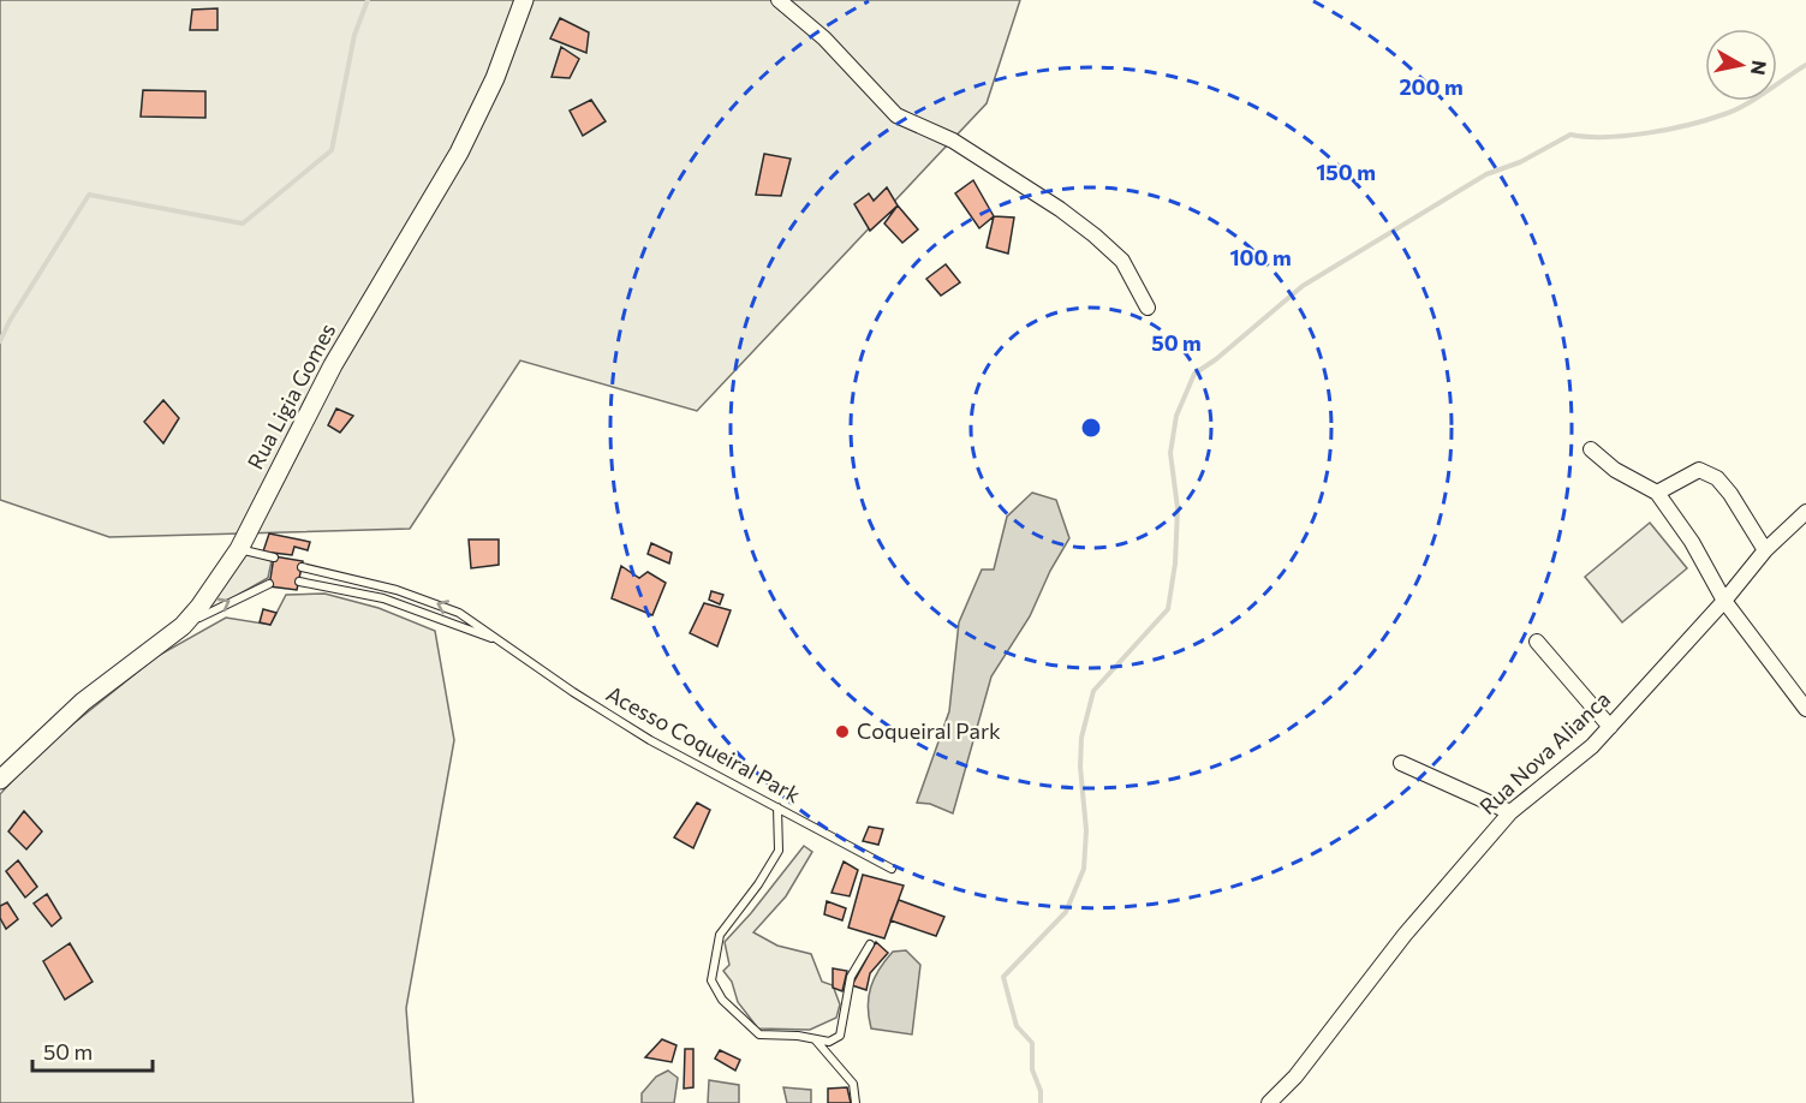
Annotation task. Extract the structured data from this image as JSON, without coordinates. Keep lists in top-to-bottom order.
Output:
{
  "streets": {
    "street": ["Rua Ligia Gomes", "Rua Nova Alianca"],
    "lane": ["Acesso Coqueiral Park"]
  },
  "places": ["Coqueiral Park"],
  "scale_bar": "50 m",
  "north": "right",
  "rings": [
    "200 m",
    "150 m",
    "100 m",
    "50 m"
  ]
}
